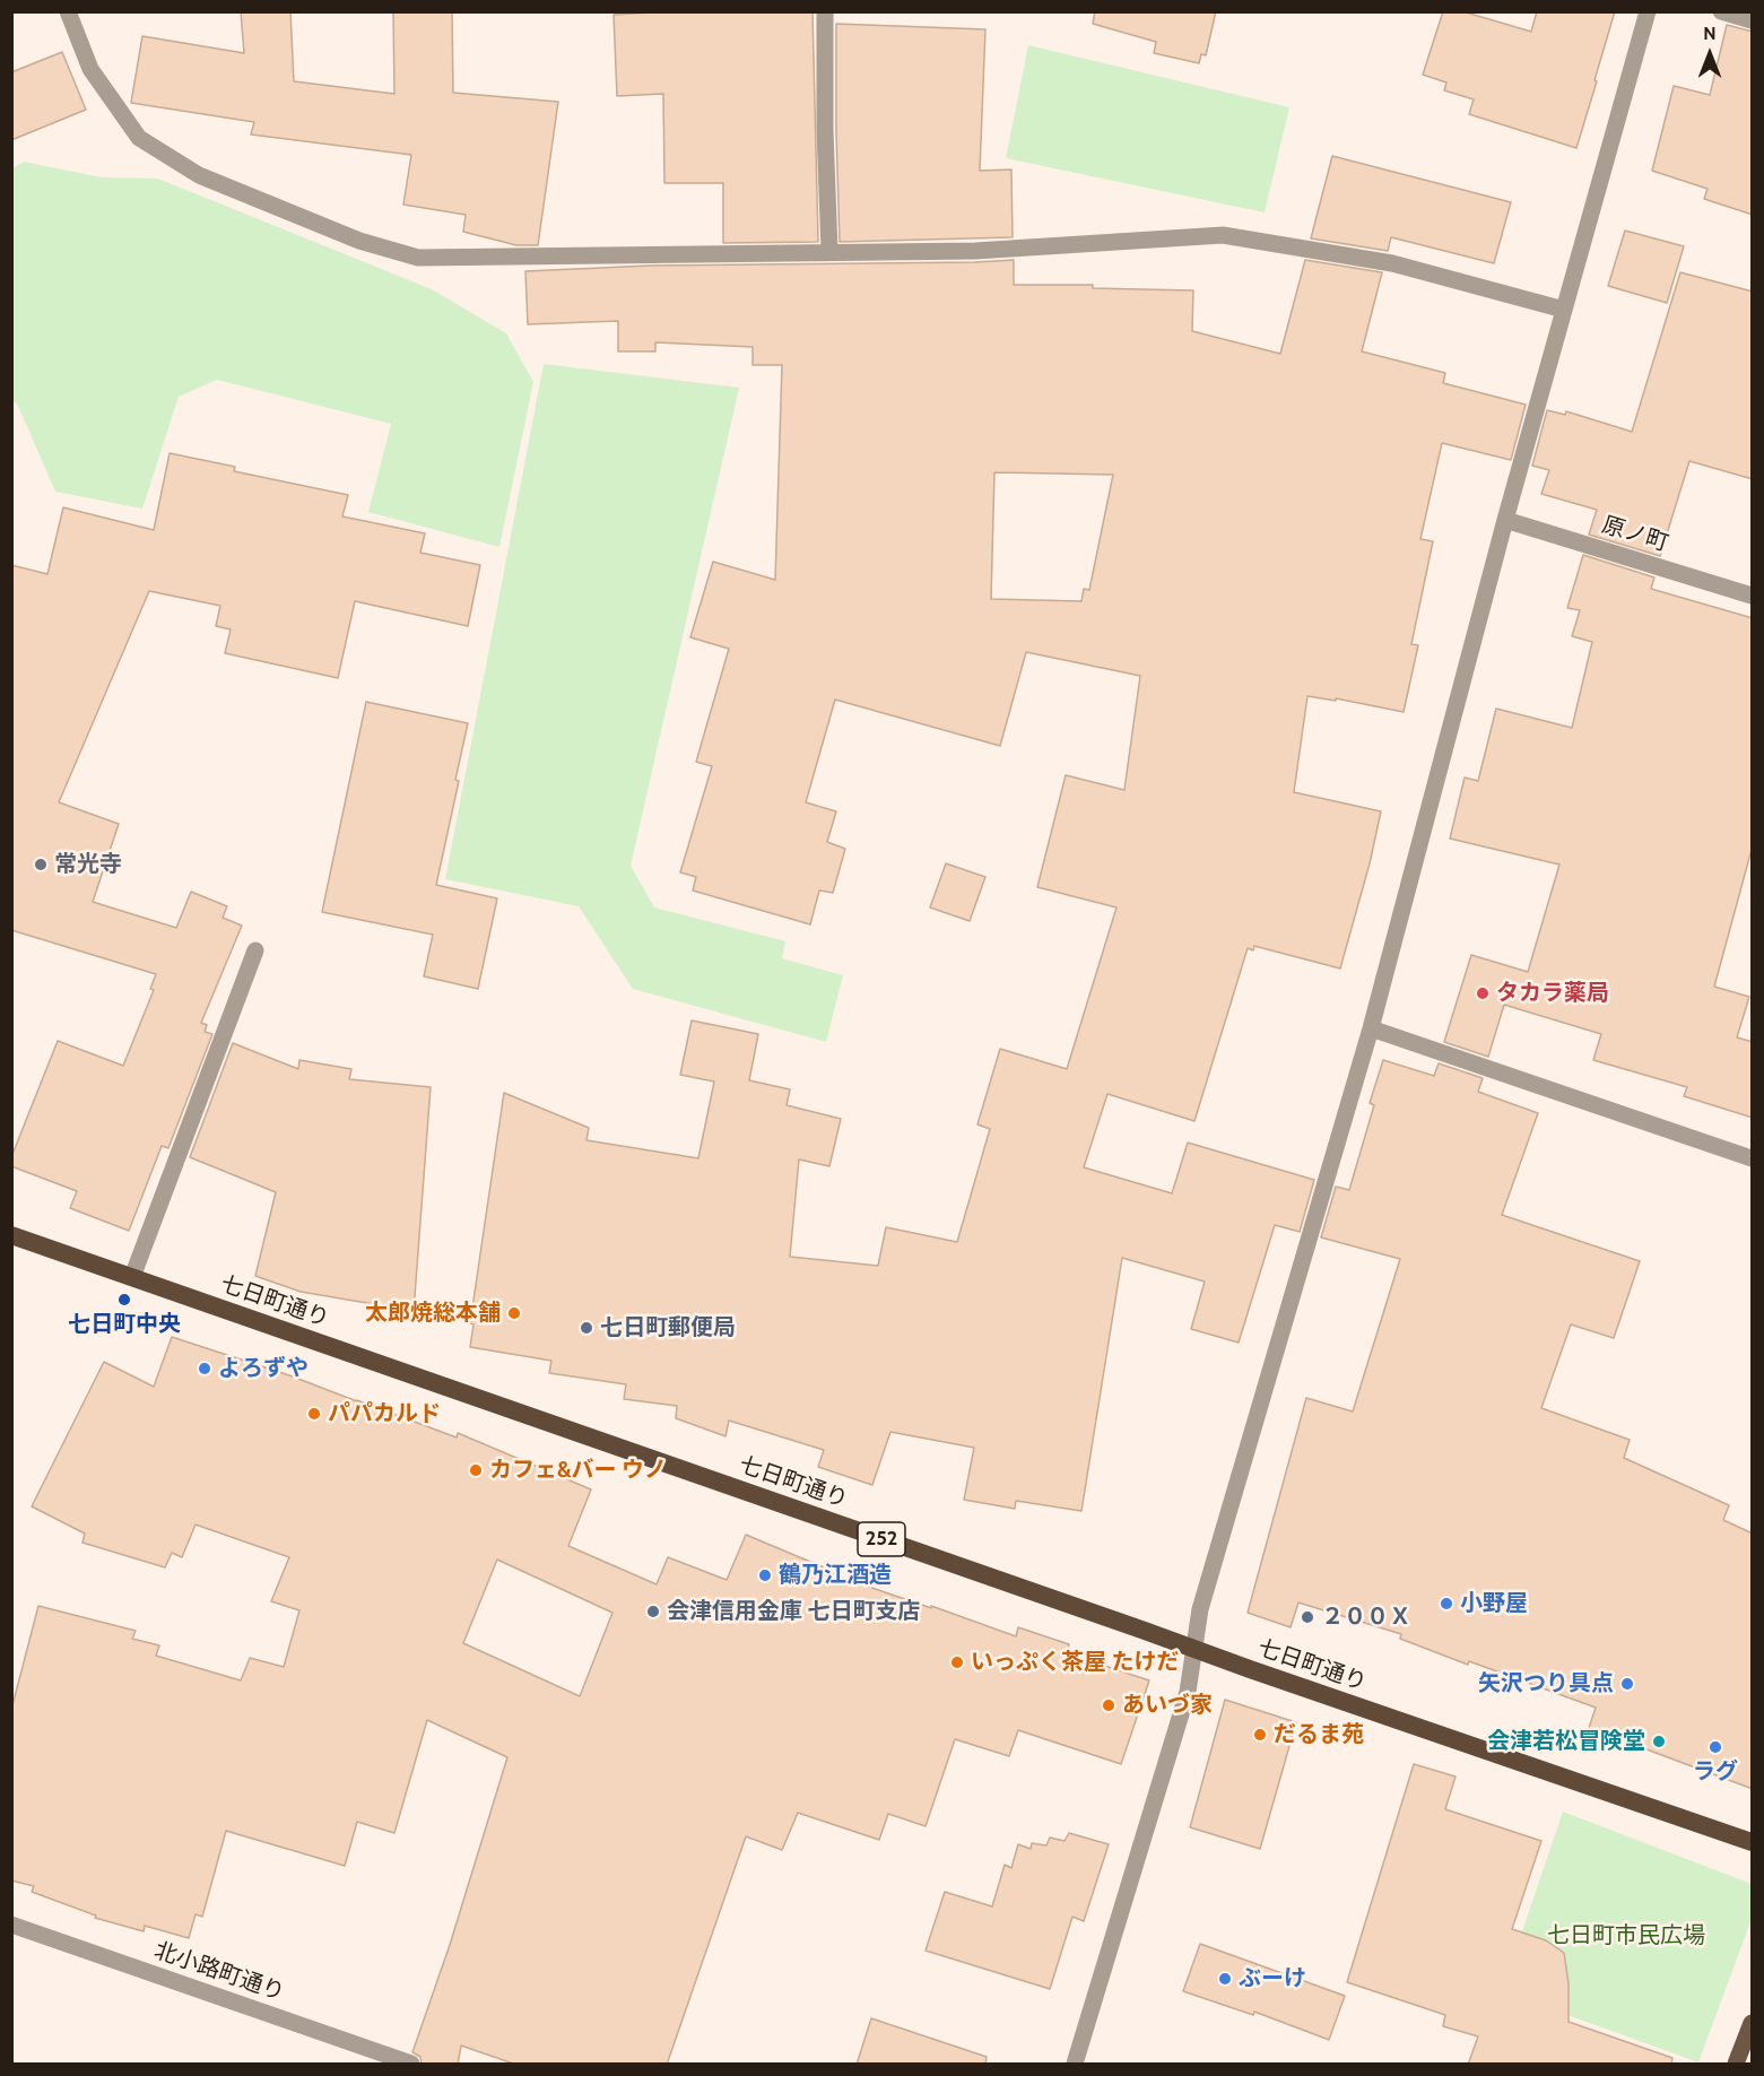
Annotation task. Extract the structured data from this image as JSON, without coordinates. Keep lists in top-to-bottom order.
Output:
{
  "streets": {
    "highway": ["七日町通り", "252"],
    "street": ["原ノ町", "北小路町通り"]
  },
  "parks": ["七日町市民広場"],
  "places": [
    "常光寺",
    "タカラ薬局",
    "七日町中央",
    "太郎焼総本舗",
    "七日町郵便局",
    "よろずや",
    "パパカルド",
    "カフェ&バー ウノ",
    "鶴乃江酒造",
    "小野屋",
    "会津信用金庫 七日町支店",
    "２００Ｘ",
    "いっぷく茶屋 たけだ",
    "矢沢つり具点",
    "あいづ家",
    "だるま苑",
    "会津若松冒険堂",
    "ラグ",
    "ぶーけ"
  ],
  "north": "top"
}
